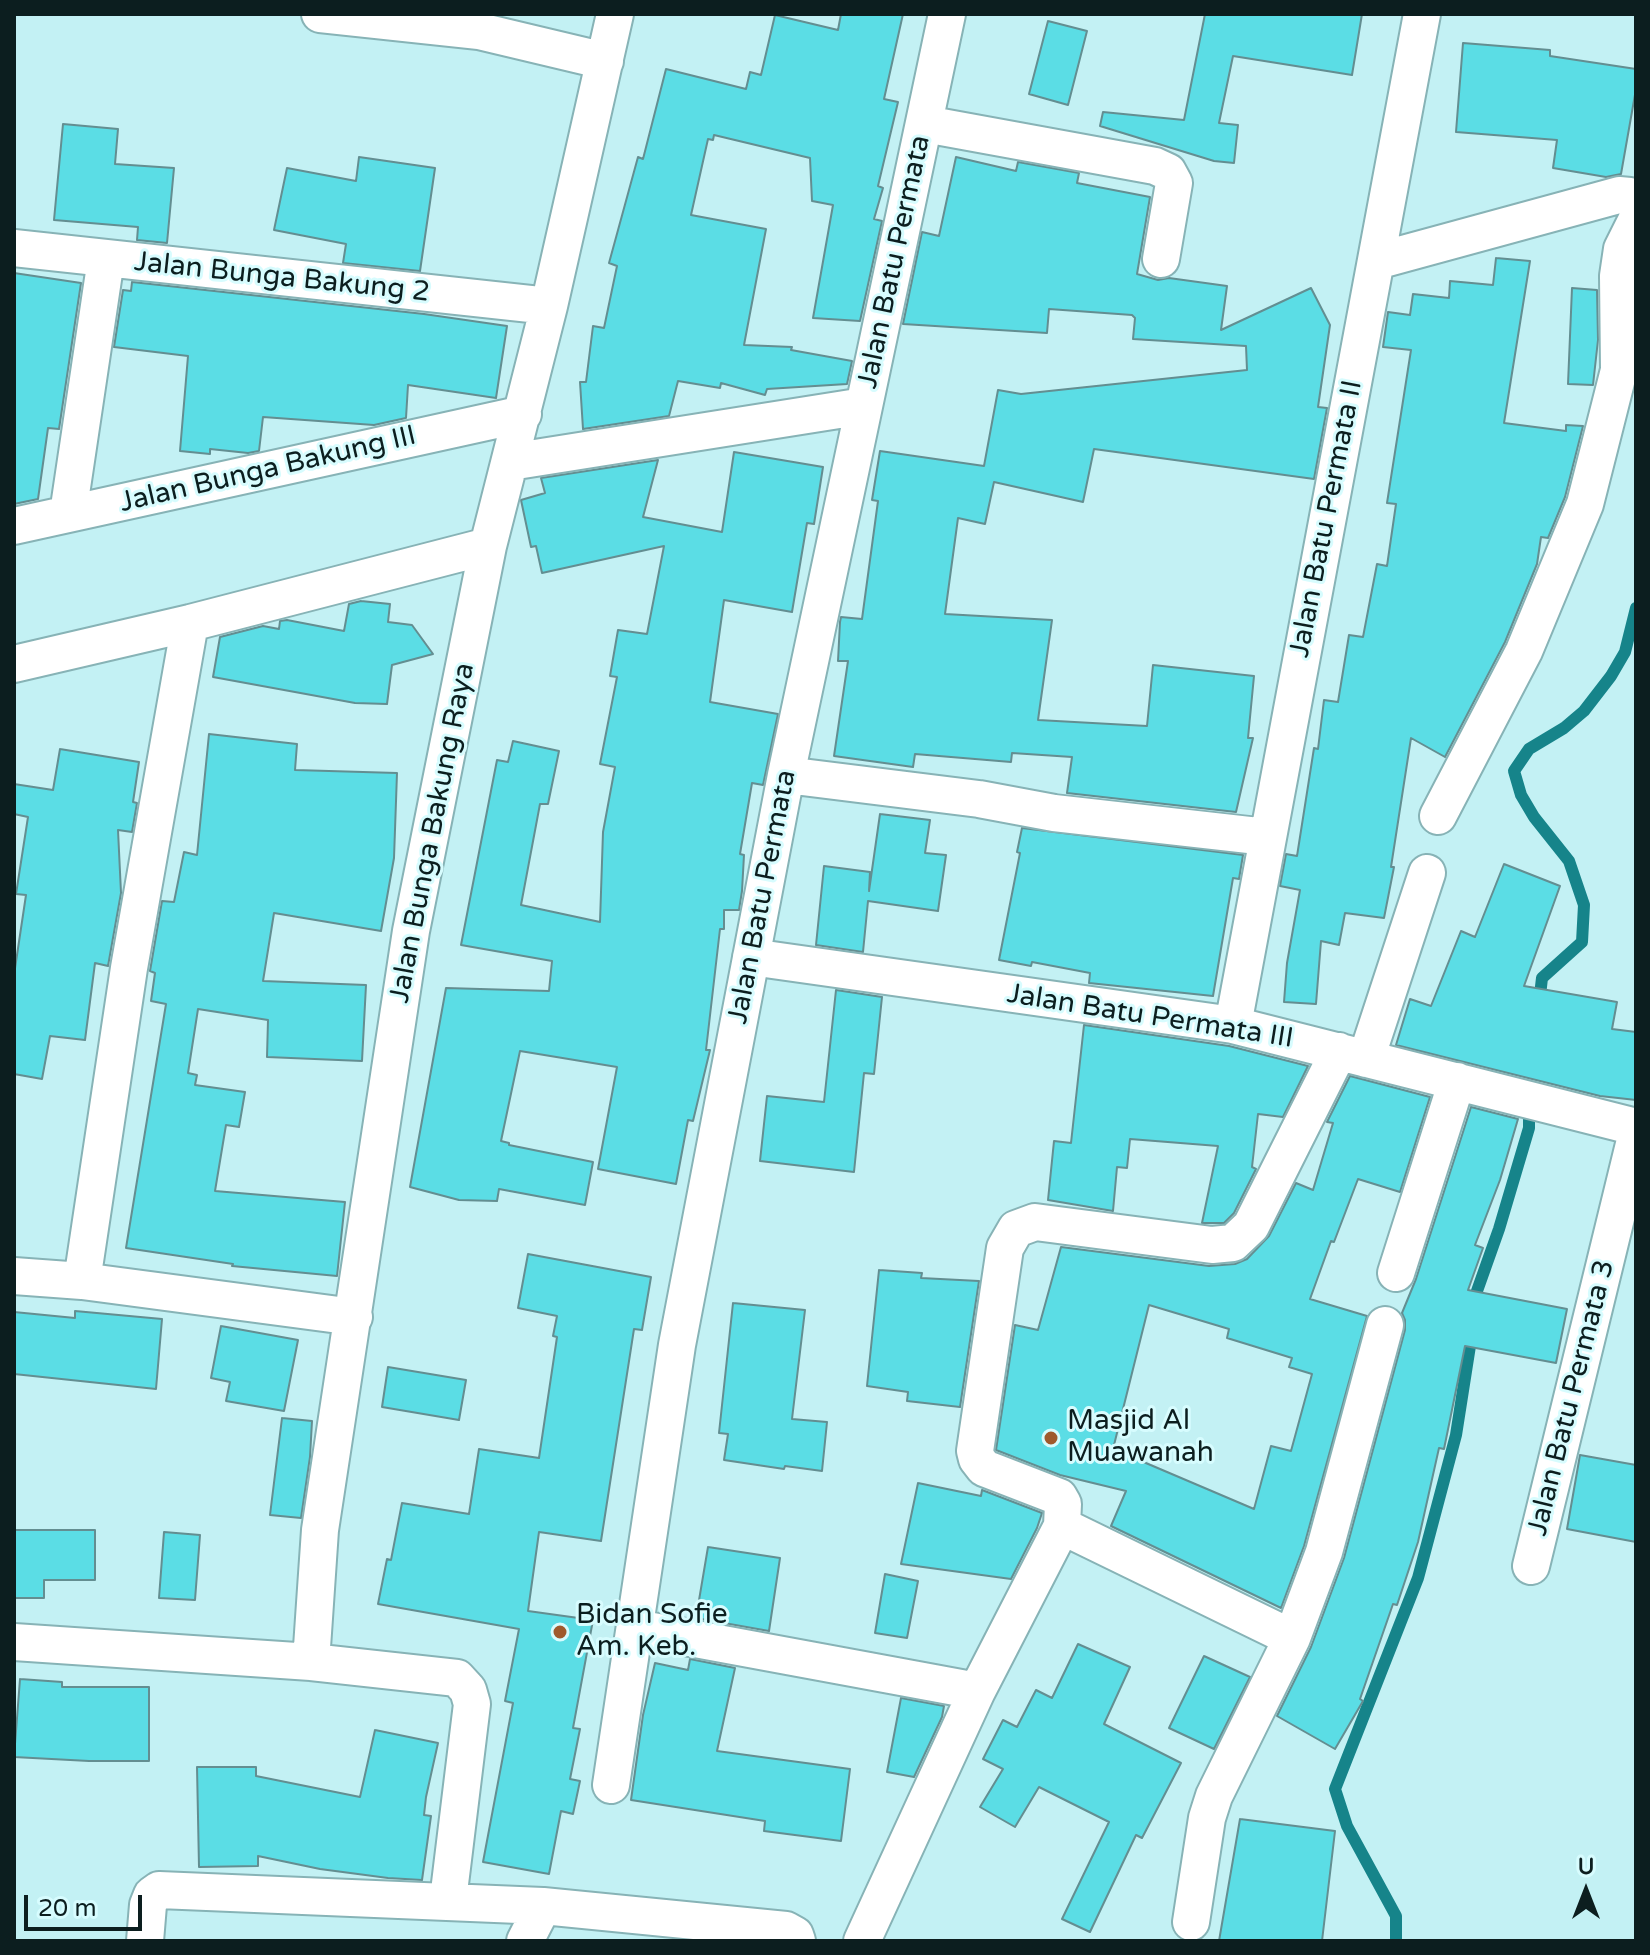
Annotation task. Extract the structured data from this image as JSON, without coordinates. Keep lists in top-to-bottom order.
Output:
{
  "streets": {
    "street": [
      "Jalan Batu Permata",
      "Jalan Bunga Bakung 2",
      "Jalan Bunga Bakung III",
      "Jalan Batu Permata II",
      "Jalan Bunga Bakung Raya",
      "Jalan Batu Permata III",
      "Jalan Batu Permata 3"
    ]
  },
  "crossings": [
    ["Jalan Batu Permata", "Jalan Batu Permata III"],
    ["Jalan Bunga Bakung 2", "Jalan Bunga Bakung Raya"],
    ["Jalan Bunga Bakung III", "Jalan Bunga Bakung Raya"],
    ["Jalan Batu Permata II", "Jalan Batu Permata III"]
  ],
  "places": ["Masjid Al Muawanah", "Bidan Sofie Am. Keb."],
  "scale_bar": "20 m",
  "north": "top"
}
